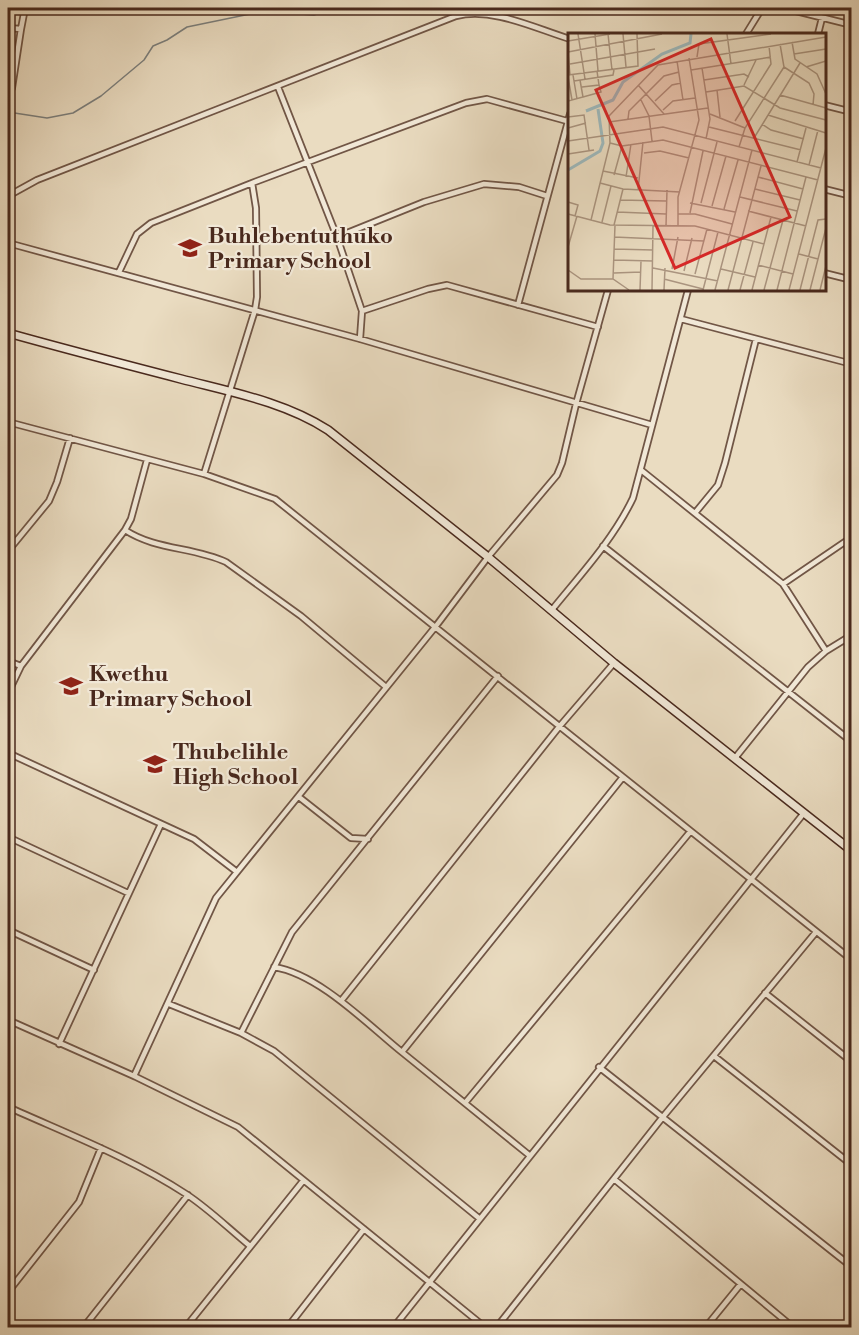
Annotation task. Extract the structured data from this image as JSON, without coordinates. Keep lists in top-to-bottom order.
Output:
{
  "places": {
    "school or university": ["Buhlebentuthuko Primary School", "Kwethu Primary School", "Thubelihle High School"]
  }
}
